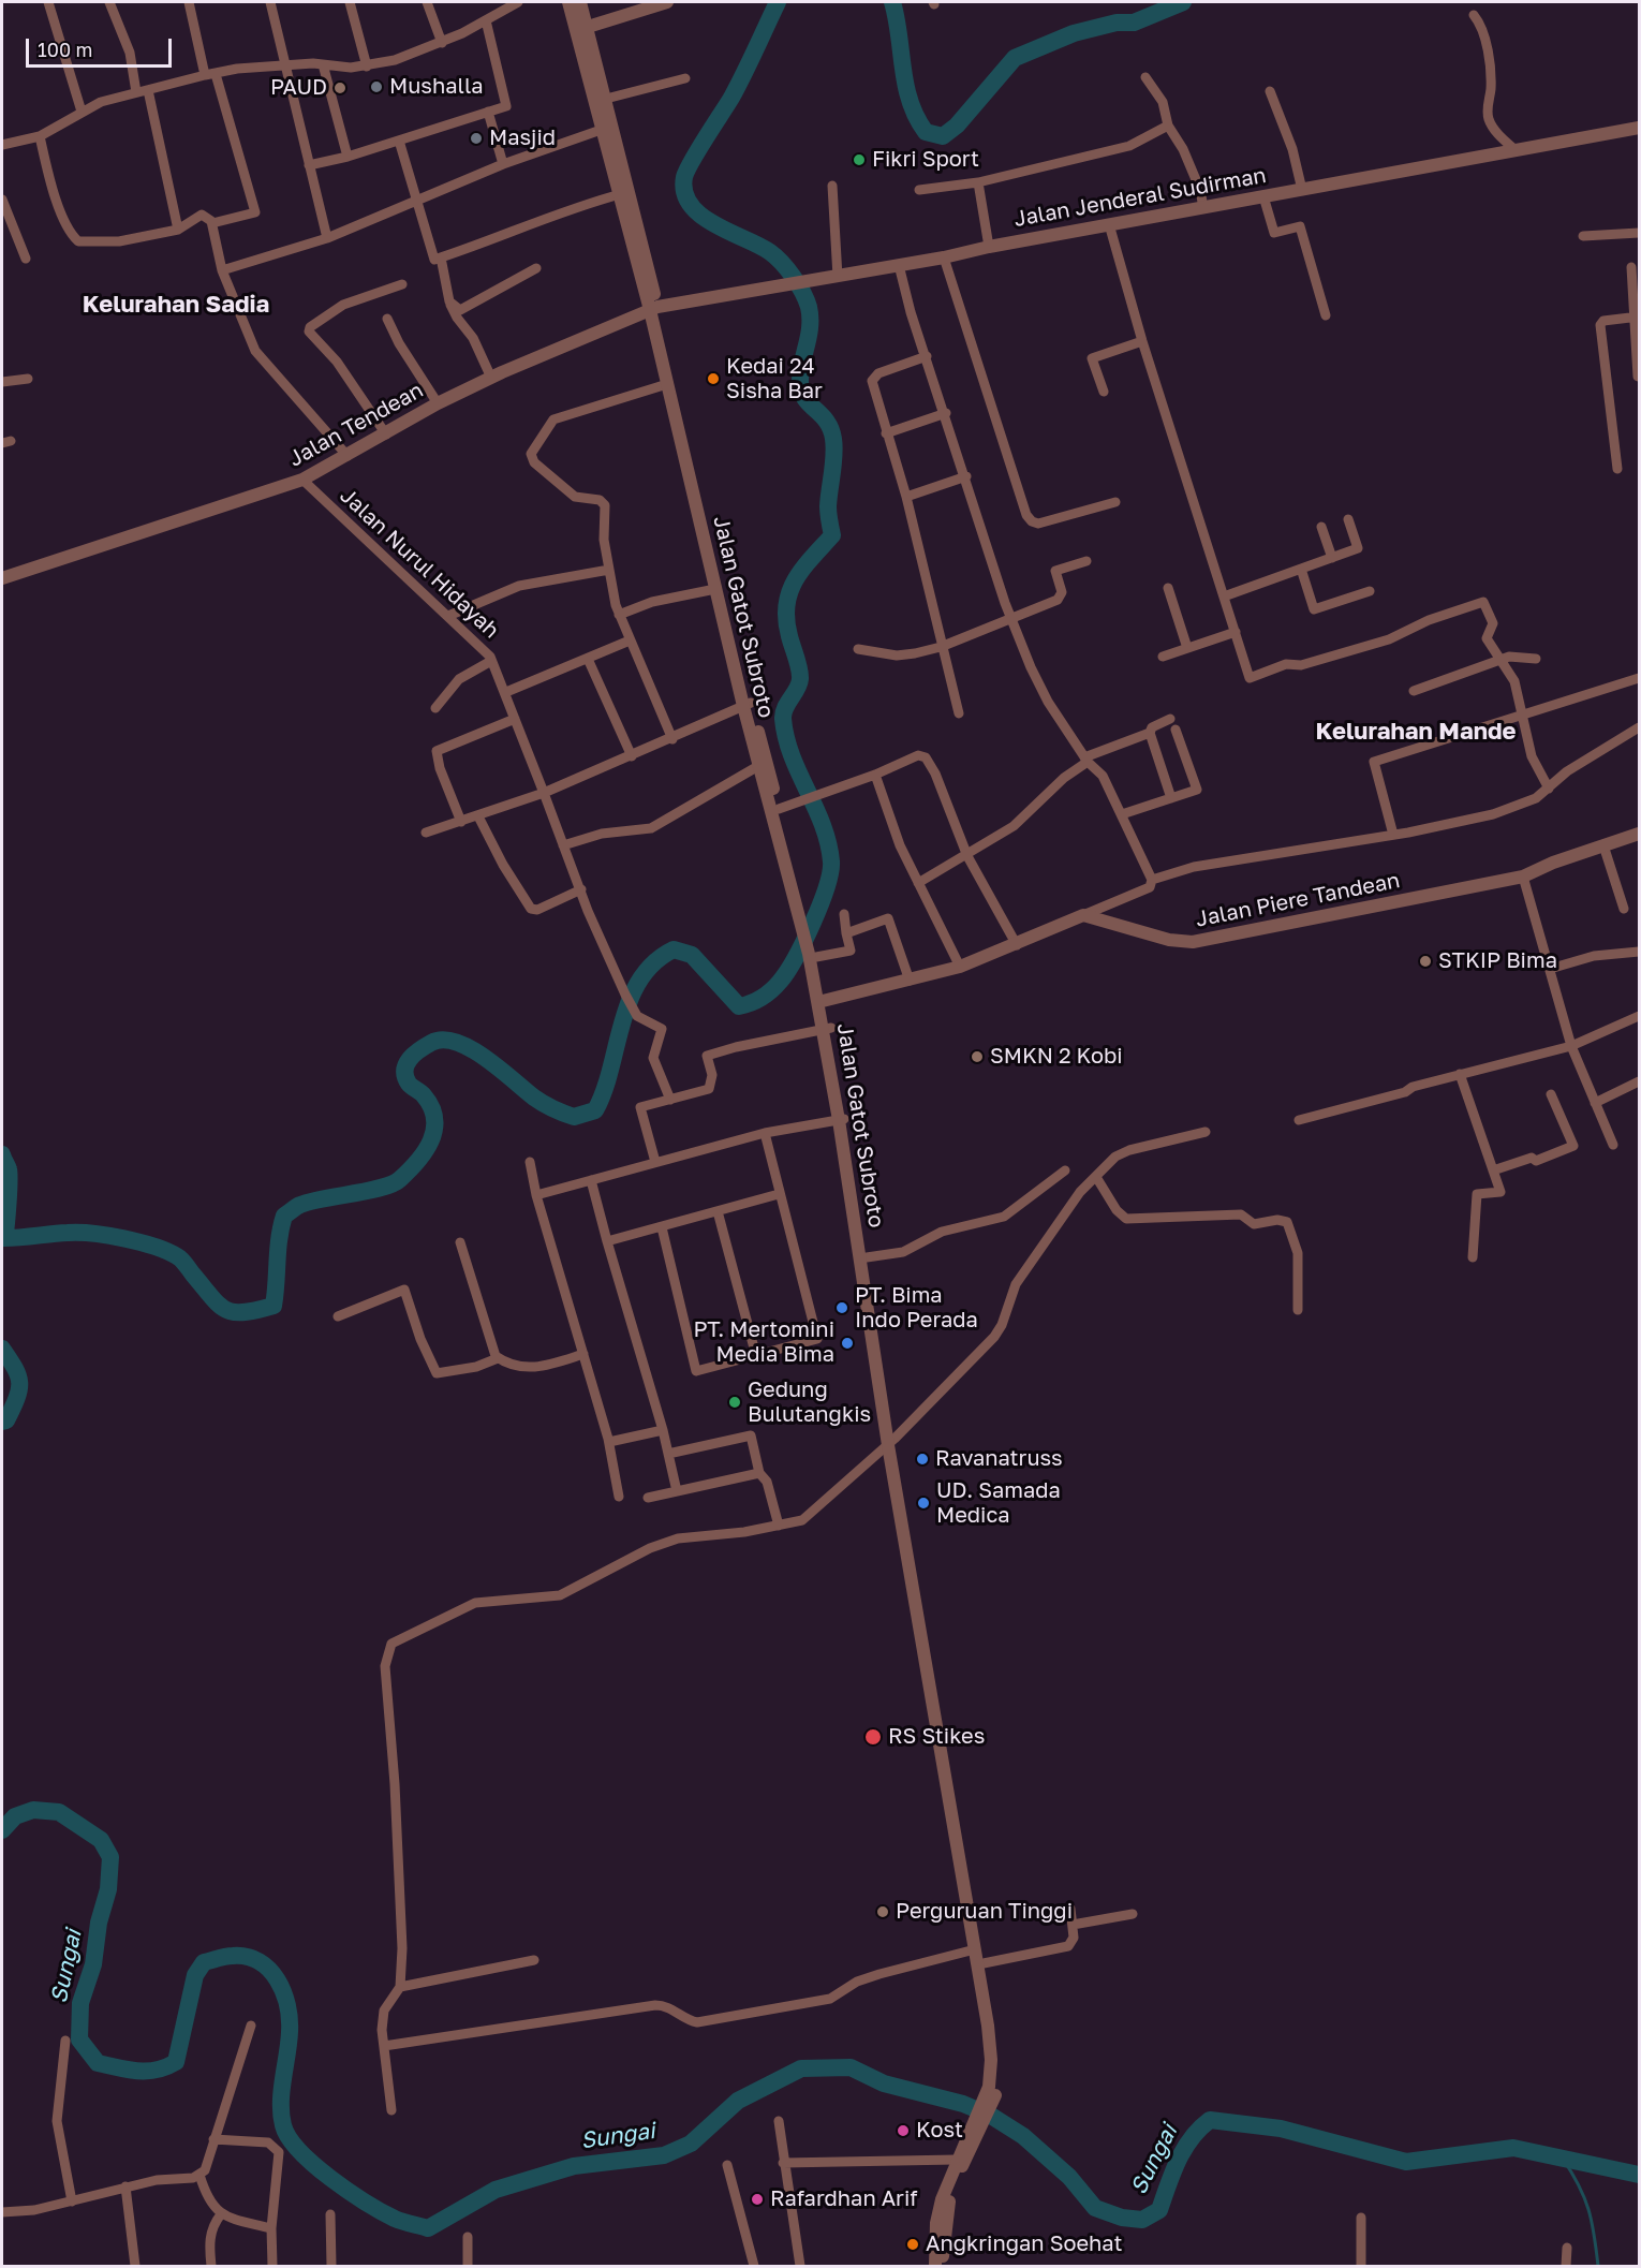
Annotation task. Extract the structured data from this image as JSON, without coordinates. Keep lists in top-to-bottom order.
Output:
{
  "streets": {
    "street": [
      "Jalan Jenderal Sudirman",
      "Jalan Tendean",
      "Jalan Nurul Hidayah",
      "Jalan Gatot Subroto",
      "Jalan Piere Tandean"
    ]
  },
  "crossings": [
    ["Jalan Jenderal Sudirman", "Jalan Tendean"],
    ["Jalan Jenderal Sudirman", "Jalan Gatot Subroto"],
    ["Jalan Tendean", "Jalan Nurul Hidayah"],
    ["Jalan Tendean", "Jalan Gatot Subroto"]
  ],
  "districts": ["Kelurahan Sadia", "Kelurahan Mande"],
  "water": ["Sungai"],
  "places": [
    "Mushalla",
    "PAUD",
    "Masjid",
    "Fikri Sport",
    "Kedai 24 Sisha Bar",
    "STKIP Bima",
    "SMKN 2 Kobi",
    "PT. Bima Indo Perada",
    "PT. Mertomini Media Bima",
    "Gedung Bulutangkis",
    "Ravanatruss",
    "UD. Samada Medica",
    "RS Stikes",
    "Perguruan Tinggi",
    "Kost",
    "Rafardhan Arif",
    "Angkringan Soehat"
  ],
  "scale_bar": "100 m"
}
